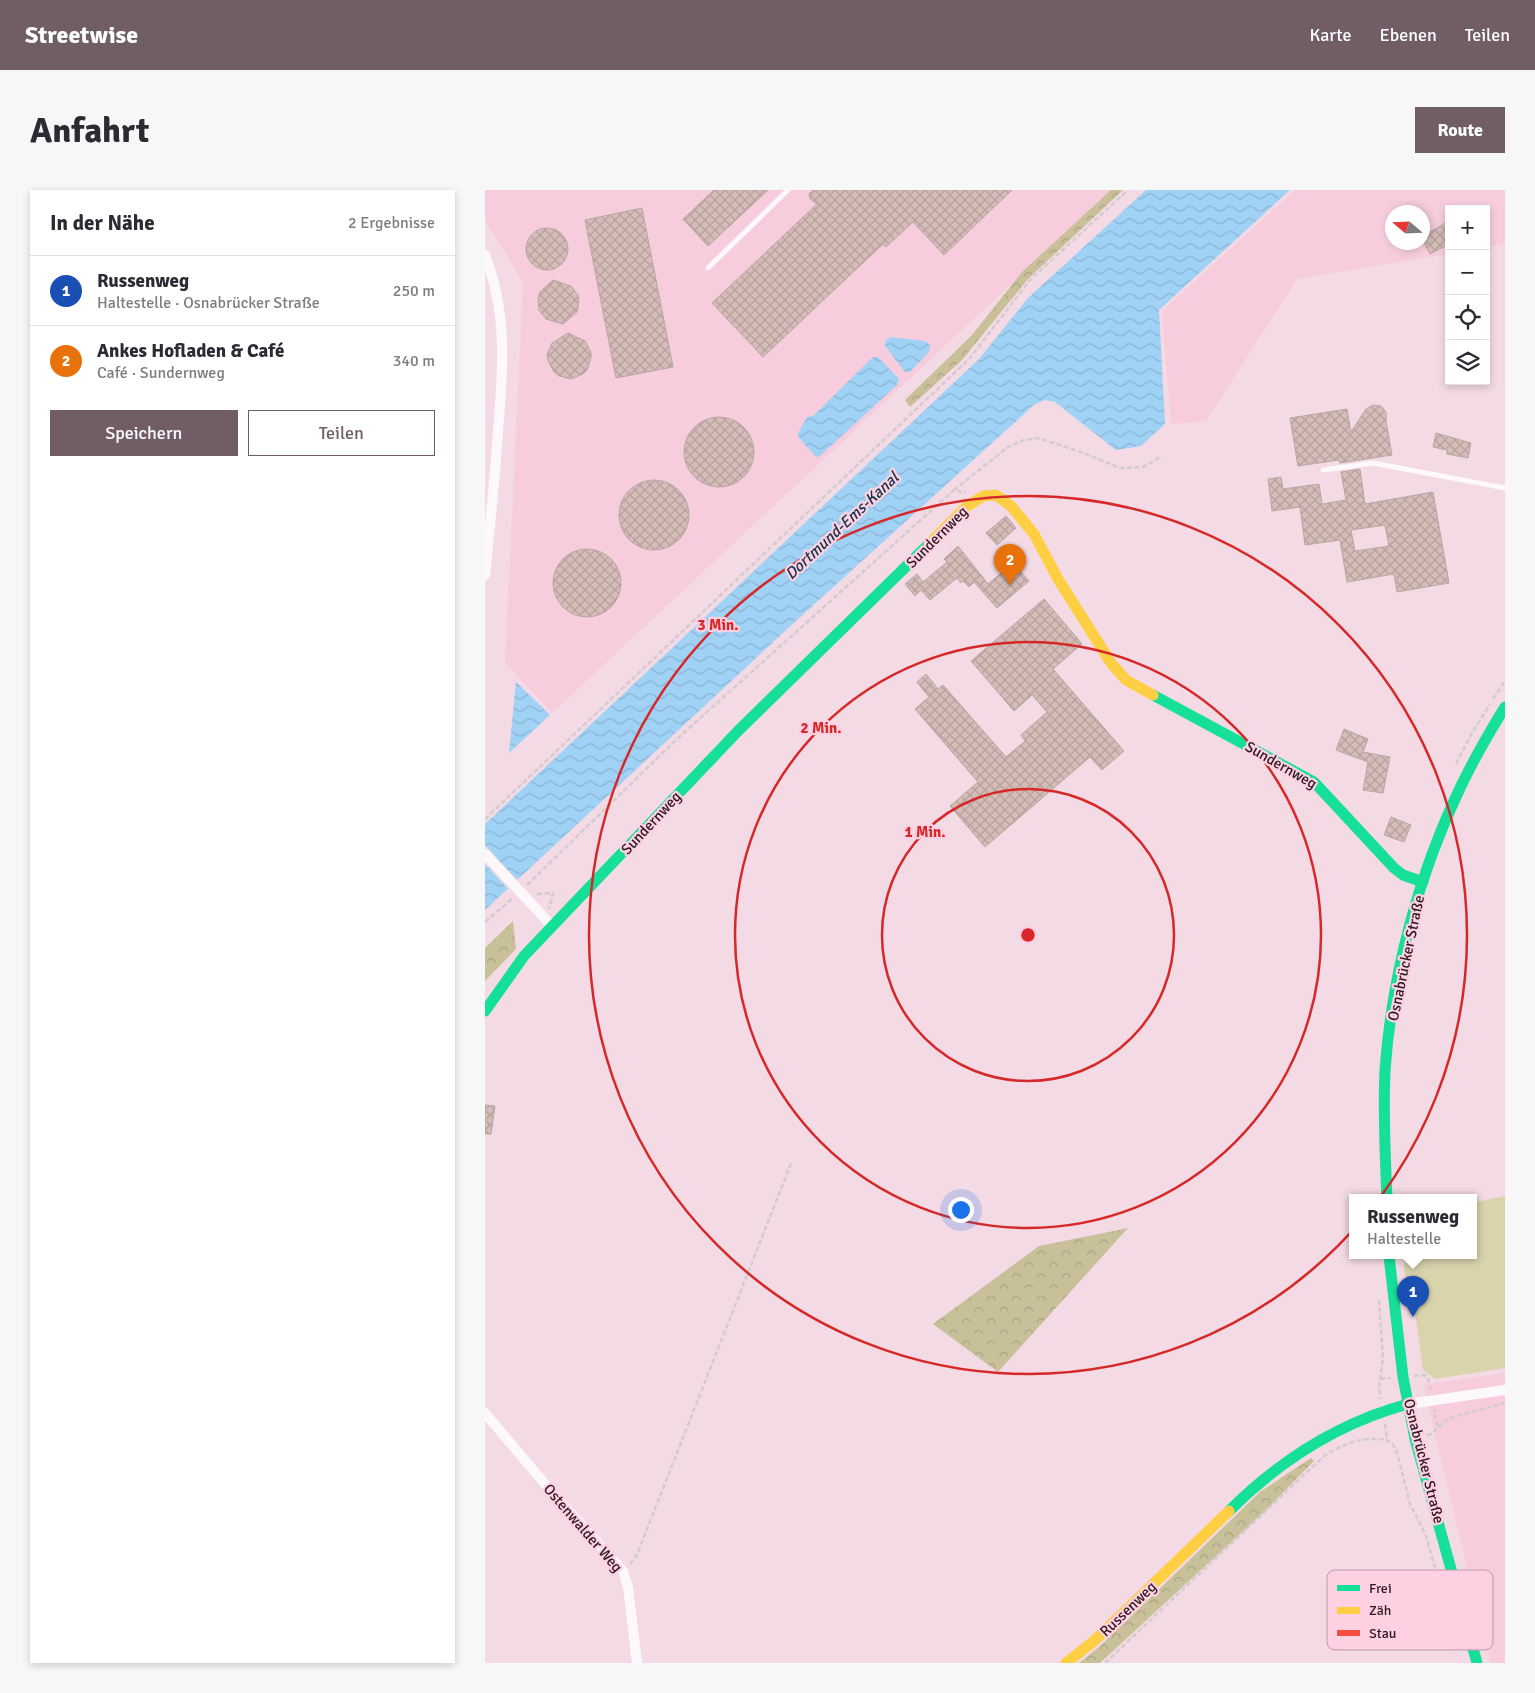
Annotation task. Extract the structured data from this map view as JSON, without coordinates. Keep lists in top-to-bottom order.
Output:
{
  "streets": {
    "street": [
      "Sundernweg",
      "Osnabrücker Straße",
      "Ostenwalder Weg",
      "Russenweg"
    ]
  },
  "crossings": [
    ["Sundernweg", "Osnabrücker Straße"],
    ["Osnabrücker Straße", "Russenweg"]
  ],
  "water": ["Dortmund-Ems-Kanal"],
  "legend": ["Frei", "Zäh", "Stau"],
  "north": "left",
  "page": {
    "header": "Streetwise",
    "nav": ["Karte", "Ebenen", "Teilen"],
    "buttons": [
      "Route",
      ["Speichern", "Teilen"]
    ],
    "title": "Anfahrt",
    "heading": ["In der Nähe", "2 Ergebnisse"],
    "map_buttons": ["+", "−"],
    "list": [
      {
        "mark": "1",
        "name": "Russenweg",
        "note": "Haltestelle · Osnabrücker Straße",
        "value": "250 m"
      },
      {
        "mark": "2",
        "name": "Ankes Hofladen & Café",
        "note": "Café · Sundernweg",
        "value": "340 m"
      }
    ],
    "pins": ["2", "1"],
    "popup": ["Russenweg", "Haltestelle"]
  },
  "rings": ["3 Min.", "2 Min.", "1 Min."]
}
